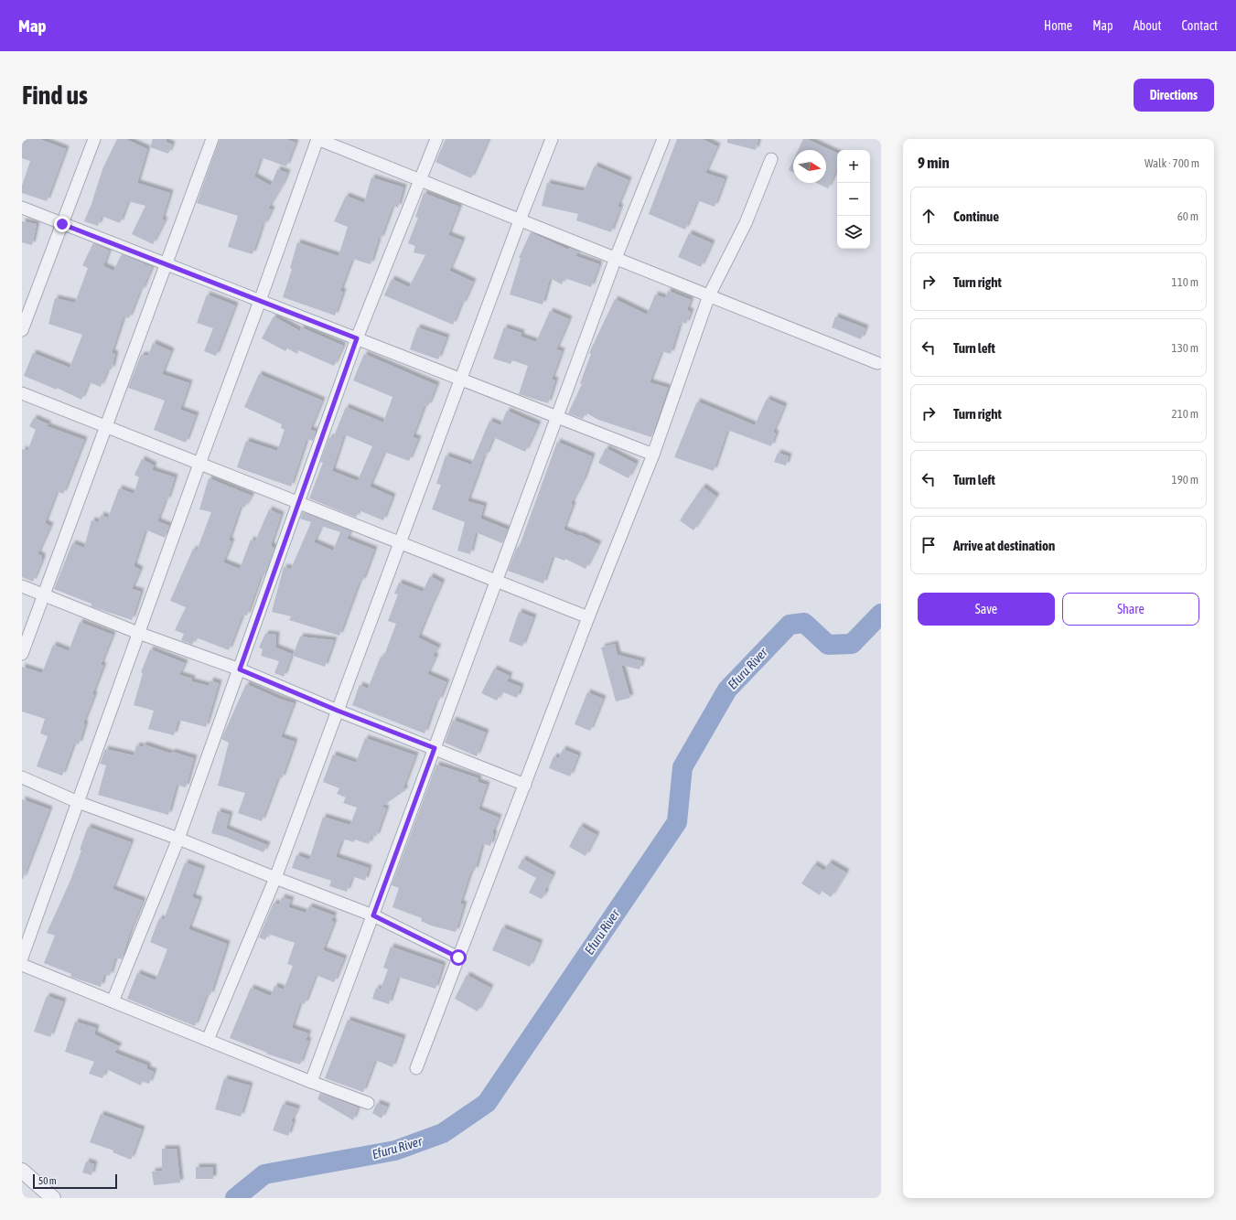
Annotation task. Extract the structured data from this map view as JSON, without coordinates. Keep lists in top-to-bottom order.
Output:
{
  "water": ["Efuru River"],
  "scale_bar": "50 m",
  "north": "right",
  "page": {
    "header": "Map",
    "nav": [
      "Home",
      "Map",
      "About",
      "Contact"
    ],
    "buttons": [
      "Directions",
      ["Save", "Share"]
    ],
    "title": "Find us",
    "heading": ["9 min", "Walk · 700 m"],
    "map_buttons": ["+", "−"],
    "list": [
      ["Continue", "60 m"],
      ["Turn right", "110 m"],
      ["Turn left", "130 m"],
      ["Turn right", "210 m"],
      ["Turn left", "190 m"],
      "Arrive at destination"
    ],
    "scale": "50 m"
  }
}
